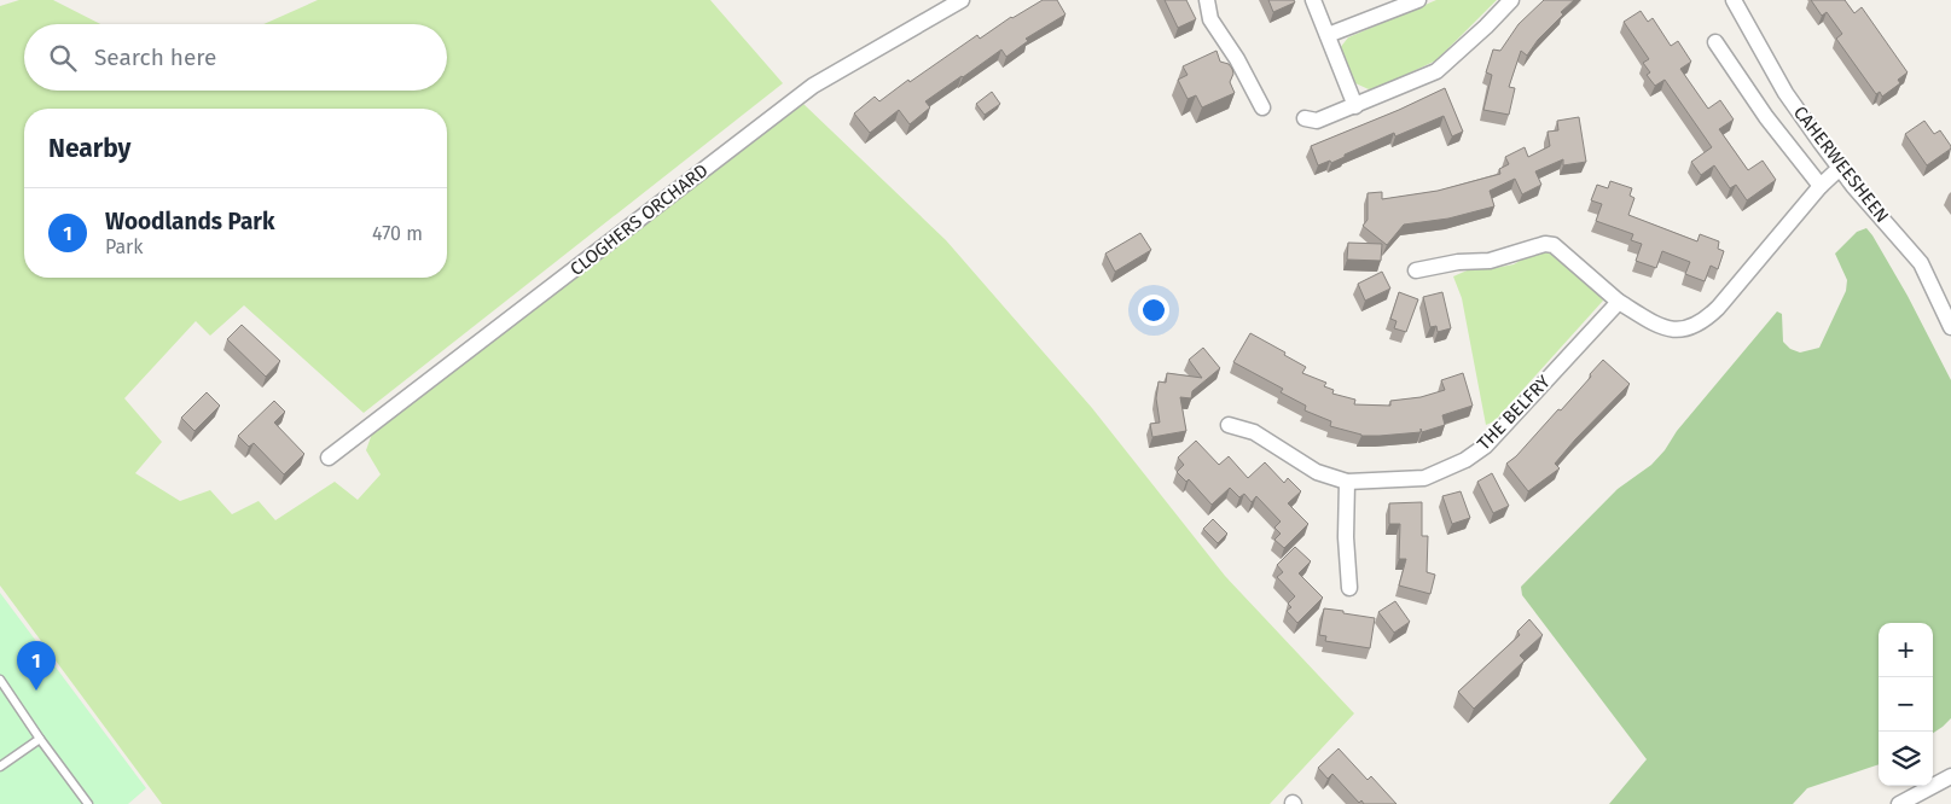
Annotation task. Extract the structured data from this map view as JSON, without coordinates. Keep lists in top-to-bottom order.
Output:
{
  "streets": {
    "street": ["CAHERWEESHEEN", "CLOGHERS ORCHARD", "THE BELFRY"]
  },
  "page": {
    "search": "Search here",
    "heading": "Nearby",
    "list": [
      {
        "mark": "1",
        "name": "Woodlands Park",
        "note": "Park",
        "value": "470 m"
      }
    ],
    "map_buttons": ["+", "−"],
    "pins": "1"
  }
}
